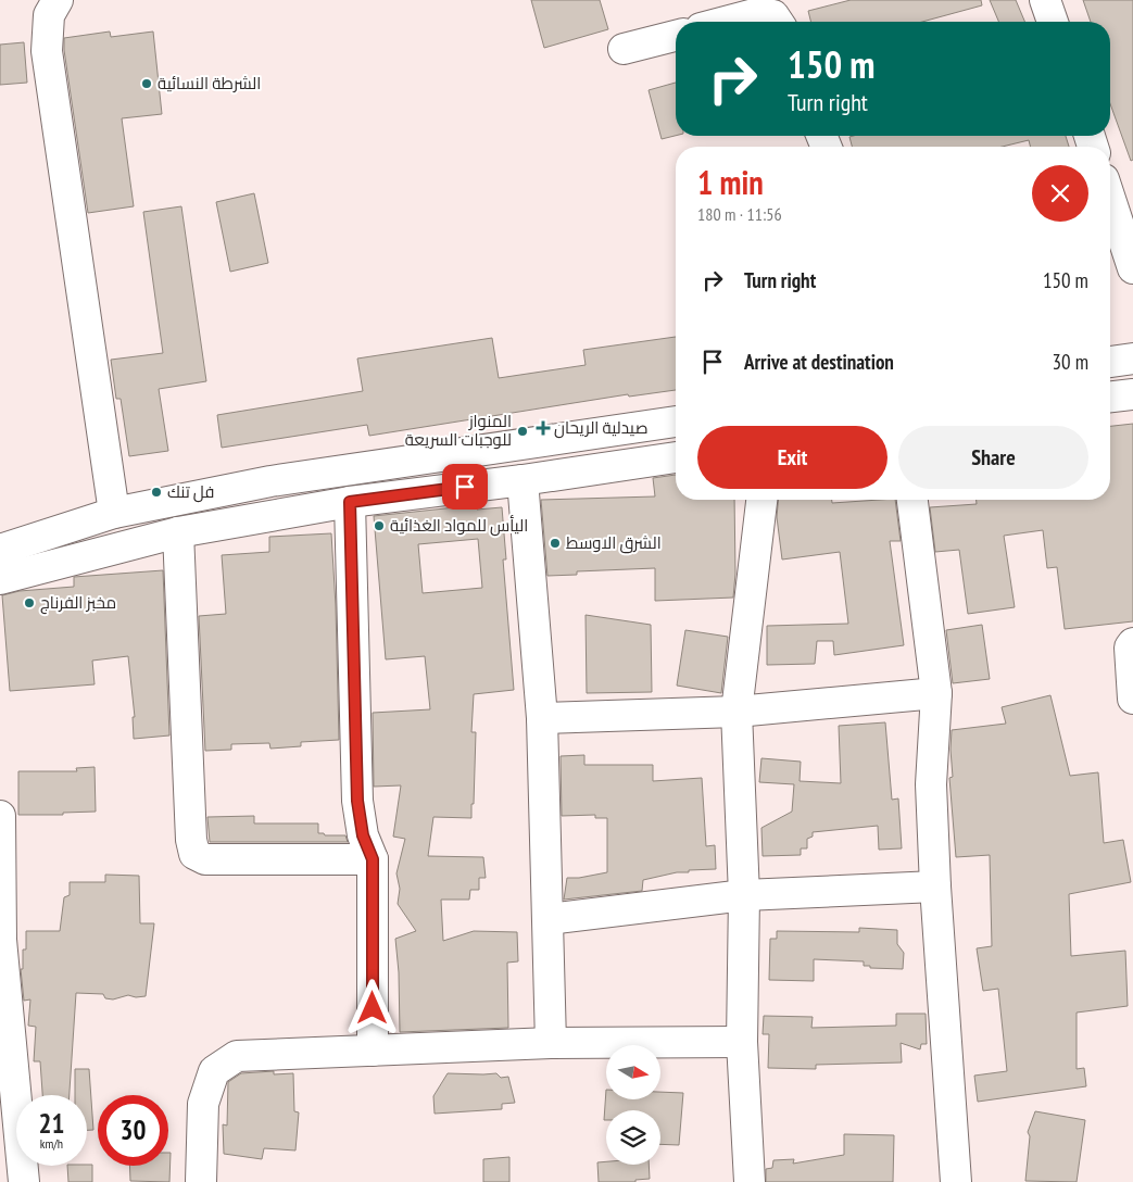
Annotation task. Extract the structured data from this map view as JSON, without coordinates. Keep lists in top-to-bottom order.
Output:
{
  "places": {
    "other": [
      "الشرطة النسائية",
      "المنواز للوجبات السريعة",
      "فل تنك",
      "اليأس للمواد الغذائية",
      "الشرق الاوسط",
      "مخبز الفرناج"
    ],
    "health": ["صيدلية الريحان"]
  },
  "north": "right",
  "page": {
    "turn": ["150 m", "Turn right"],
    "heading": ["1 min", "180 m · 11:56"],
    "list": [
      {
        "name": "Turn right",
        "value": "150 m"
      },
      {
        "name": "Arrive at destination",
        "value": "30 m"
      }
    ],
    "buttons": ["Exit", "Share"],
    "speed": "21 km/h",
    "limit": "30"
  }
}
